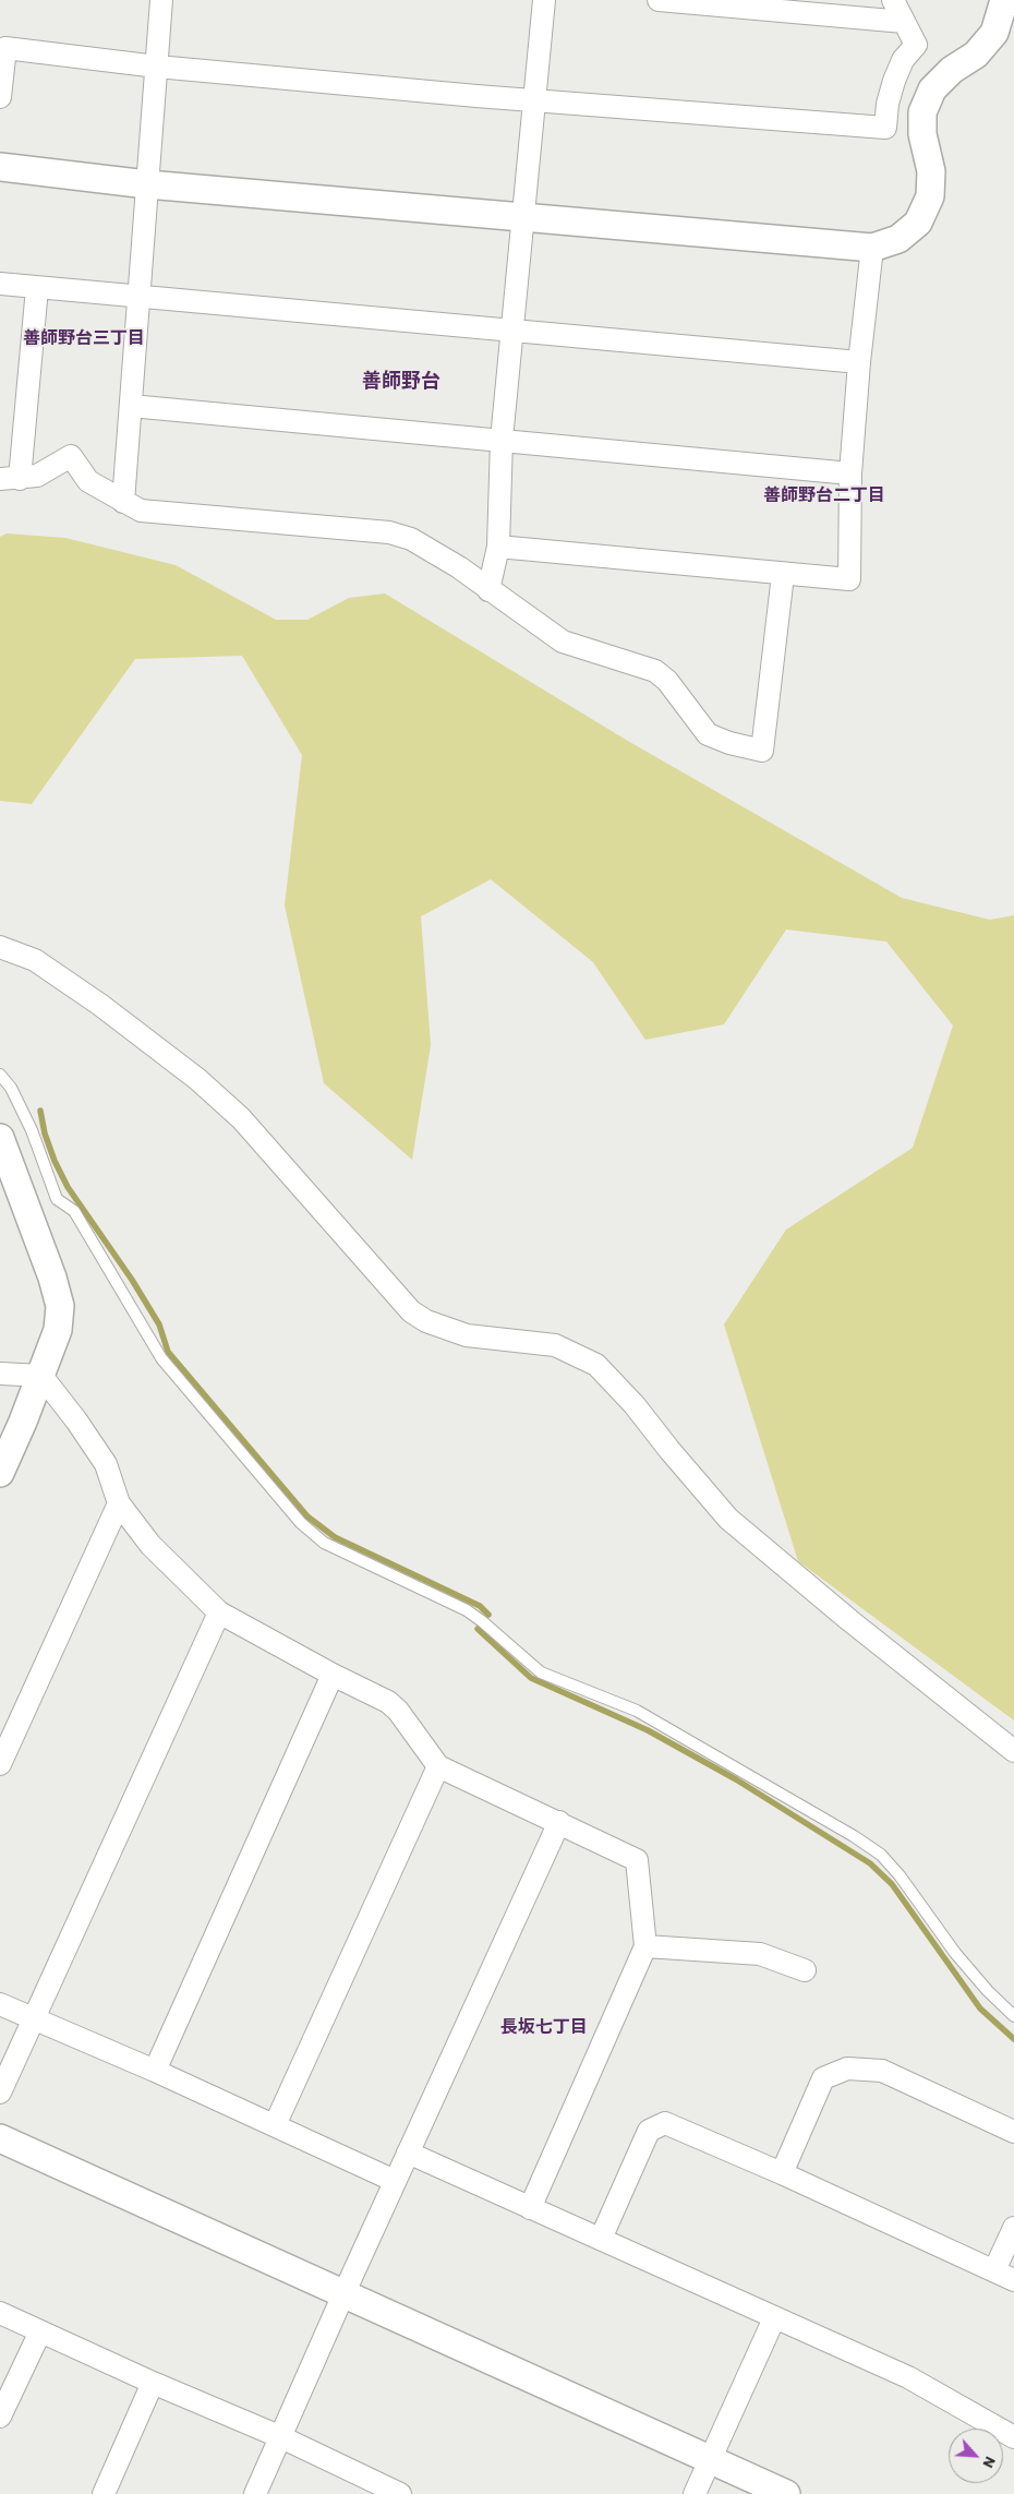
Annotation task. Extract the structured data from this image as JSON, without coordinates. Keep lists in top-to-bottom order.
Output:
{
  "districts": [
    "善師野台三丁目",
    "善師野台",
    "善師野台二丁目",
    "長坂七丁目"
  ],
  "north": "bottom right"
}
